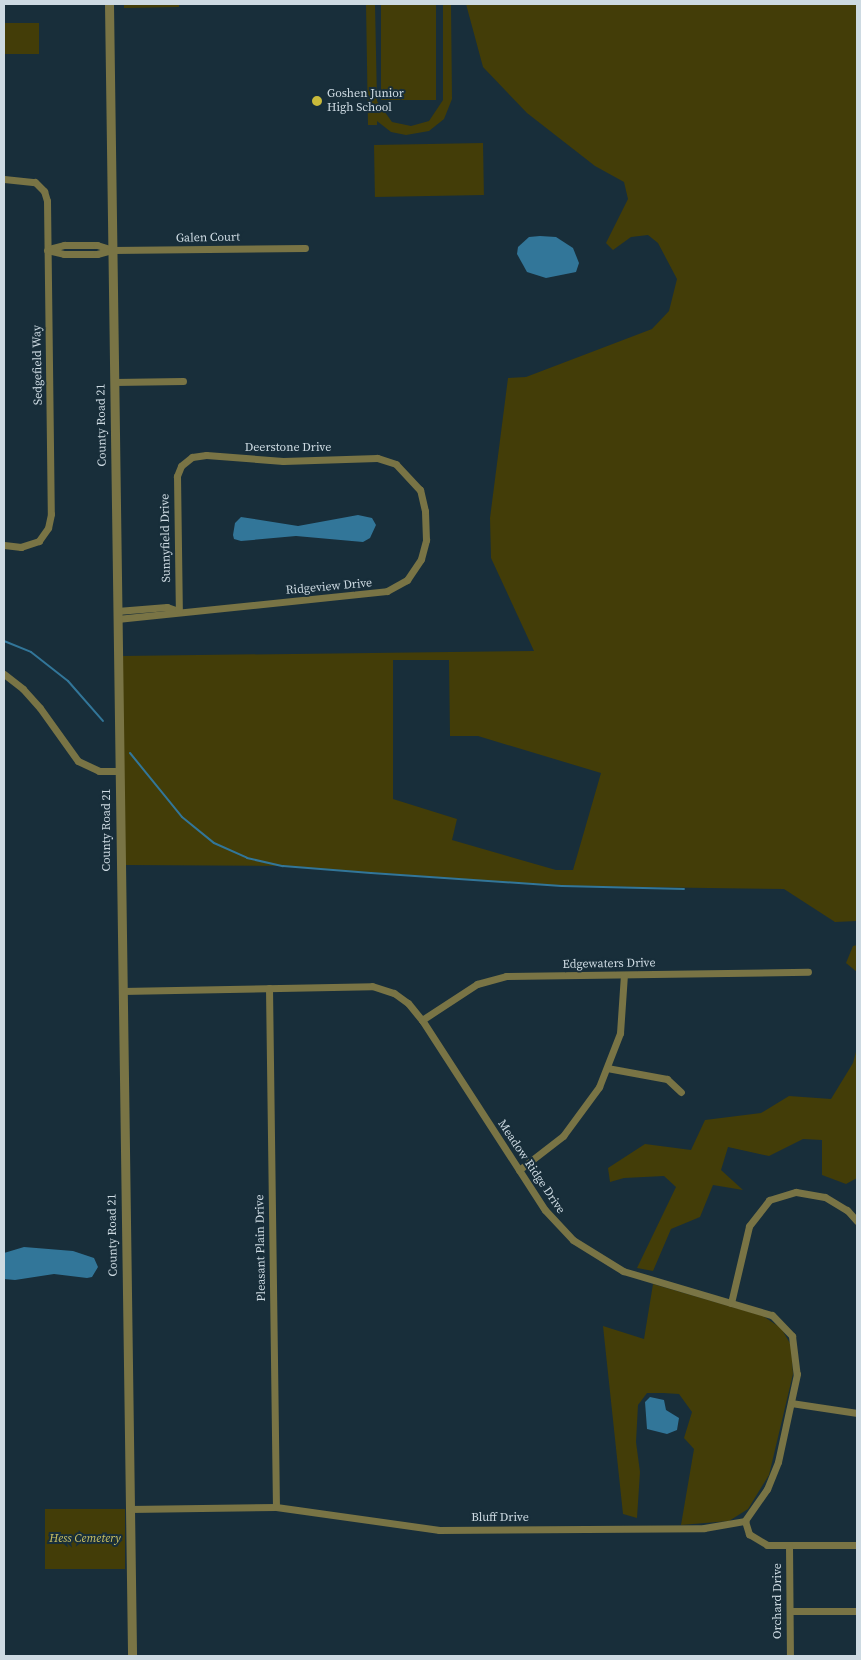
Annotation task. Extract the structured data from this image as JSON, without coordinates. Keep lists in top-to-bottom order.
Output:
{
  "streets": {
    "street": [
      "Galen Court",
      "Sedgefield Way",
      "County Road 21",
      "Deerstone Drive",
      "Sunnyfield Drive",
      "Ridgeview Drive",
      "Edgewaters Drive",
      "Meadow Ridge Drive",
      "Pleasant Plain Drive",
      "Bluff Drive",
      "Orchard Drive"
    ]
  },
  "crossings": [
    ["Galen Court", "Sedgefield Way"],
    ["Galen Court", "County Road 21"],
    ["County Road 21", "Ridgeview Drive"],
    ["County Road 21", "Meadow Ridge Drive"],
    ["County Road 21", "Bluff Drive"],
    ["Deerstone Drive", "Sunnyfield Drive"],
    ["Deerstone Drive", "Ridgeview Drive"],
    ["Sunnyfield Drive", "Ridgeview Drive"],
    ["Edgewaters Drive", "Meadow Ridge Drive"],
    ["Meadow Ridge Drive", "Pleasant Plain Drive"],
    ["Meadow Ridge Drive", "Bluff Drive"],
    ["Pleasant Plain Drive", "Bluff Drive"]
  ],
  "parks": ["Hess Cemetery"],
  "places": ["Goshen Junior High School"]
}
